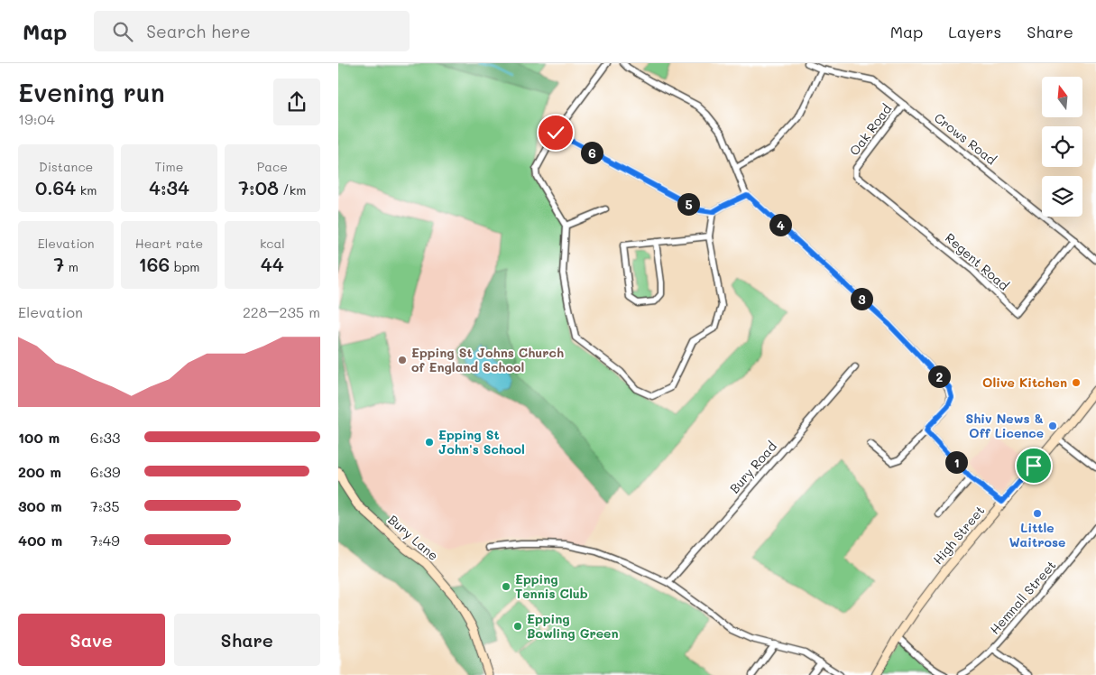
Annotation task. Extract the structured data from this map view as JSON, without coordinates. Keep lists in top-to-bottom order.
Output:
{
  "streets": {
    "main road": ["High Street", "Bury Lane"],
    "street": [
      "Oak Road",
      "Crows Road",
      "Regent Road",
      "Bury Road",
      "Hemnall Street"
    ]
  },
  "crossings": [
    ["Oak Road", "Crows Road"],
    ["Oak Road", "Regent Road"],
    ["Crows Road", "Regent Road"]
  ],
  "places": [
    "Epping St Johns Church of England School",
    "Olive Kitchen",
    "Shiv News & Off Licence",
    "Epping St John's School",
    "Little Waitrose",
    "Epping Tennis Club",
    "Epping Bowling Green"
  ],
  "north": "top",
  "page": {
    "header": "Map",
    "search": "Search here",
    "nav": ["Map", "Layers", "Share"],
    "heading": ["Evening run", "19:04"],
    "stats": [
      ["Distance", "0.64 km"],
      ["Time", "4:34"],
      ["Pace", "7:08 /km"],
      ["Elevation", "7 m"],
      ["Heart rate", "166 bpm"],
      ["kcal", "44"]
    ],
    "pins": [
      "6",
      "5",
      "4",
      "3",
      "2",
      "1"
    ],
    "chart": ["Elevation", "228–235 m"],
    "list": [
      {
        "name": "100 m",
        "note": "6:33"
      },
      {
        "name": "200 m",
        "note": "6:39"
      },
      {
        "name": "300 m",
        "note": "7:35"
      },
      {
        "name": "400 m",
        "note": "7:49"
      }
    ],
    "buttons": ["Save", "Share"]
  }
}
